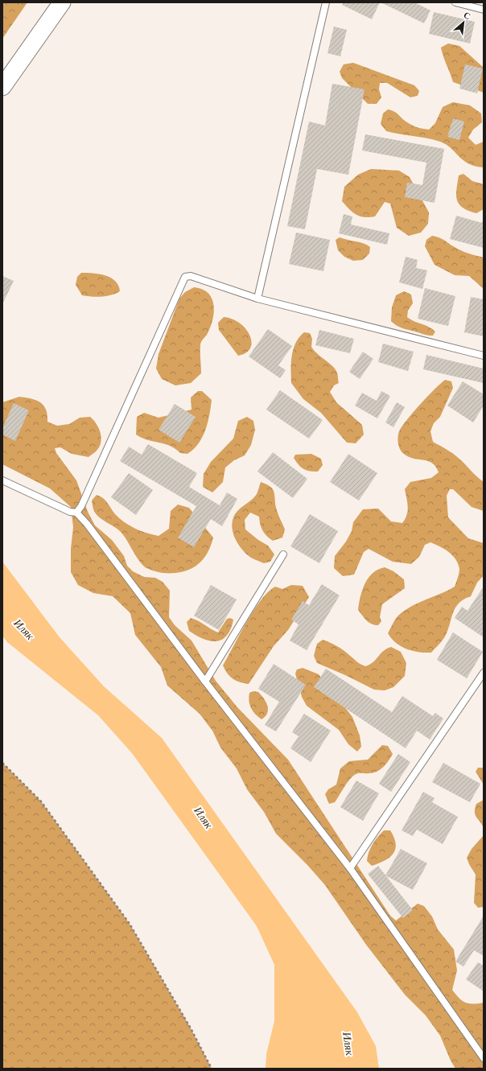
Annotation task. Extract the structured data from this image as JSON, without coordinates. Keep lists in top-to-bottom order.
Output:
{
  "water": ["Иляк"],
  "north": "top right"
}
